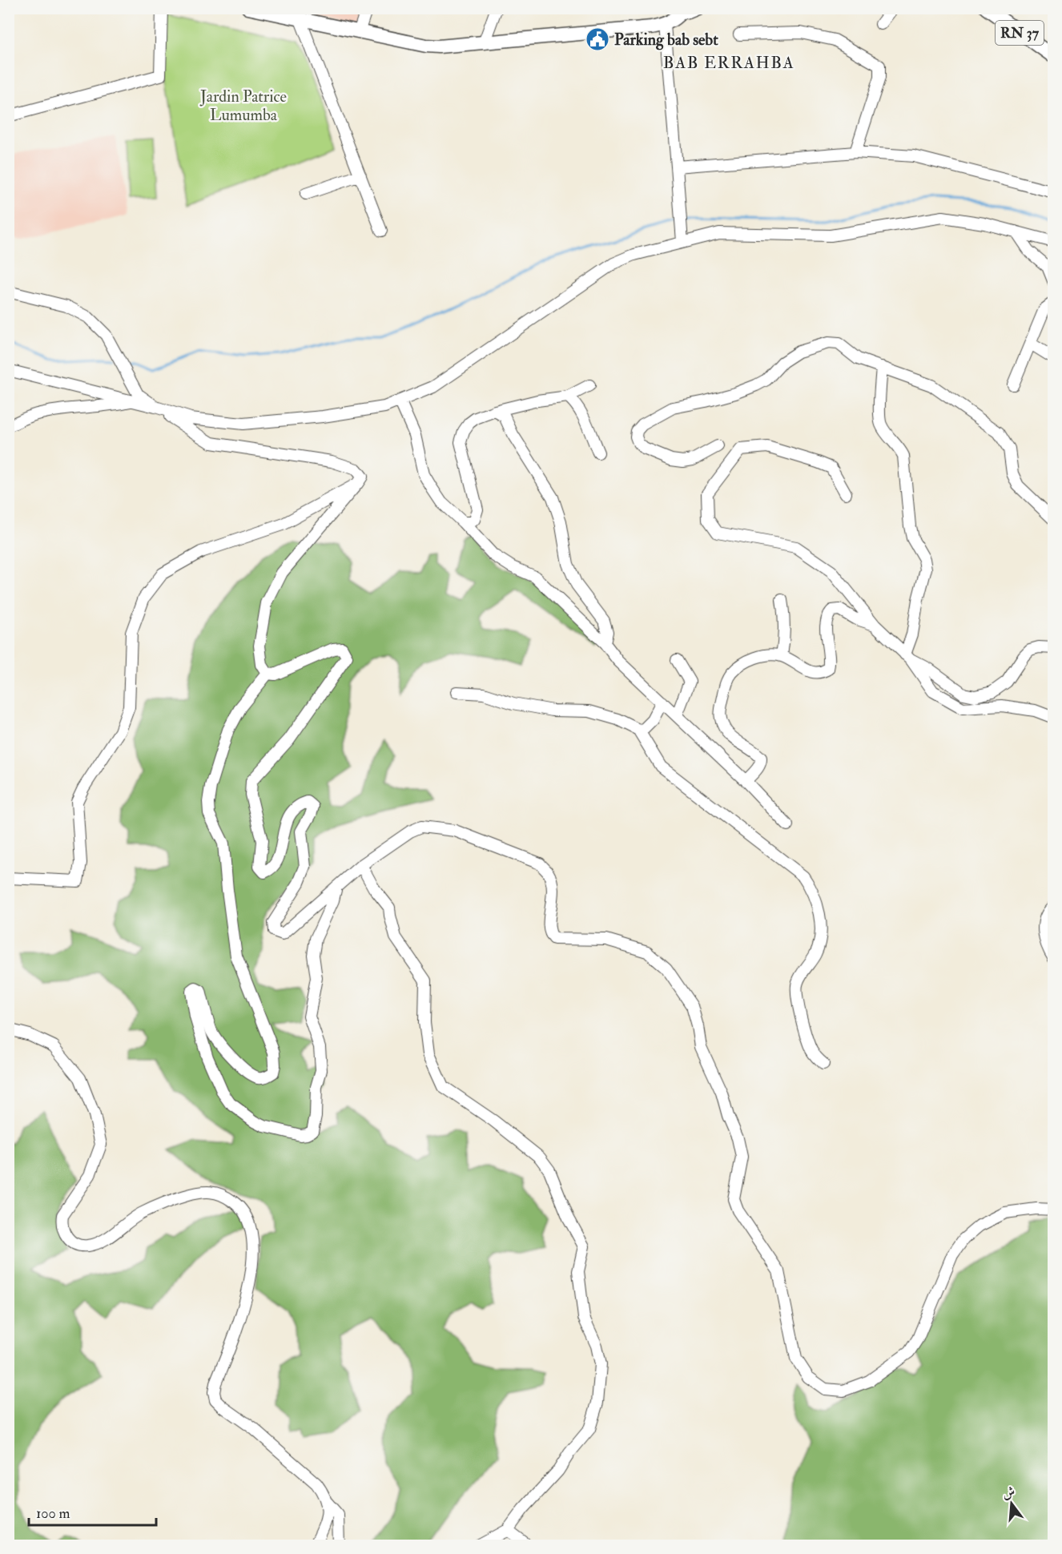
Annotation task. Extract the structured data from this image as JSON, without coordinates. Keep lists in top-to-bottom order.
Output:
{
  "streets": {
    "main road": ["RN 37"]
  },
  "districts": ["BAB ERRAHBA"],
  "parks": ["Jardin Patrice Lumumba"],
  "places": {
    "public building": ["Parking bab sebt"]
  },
  "scale_bar": "100 m",
  "north": "top"
}
